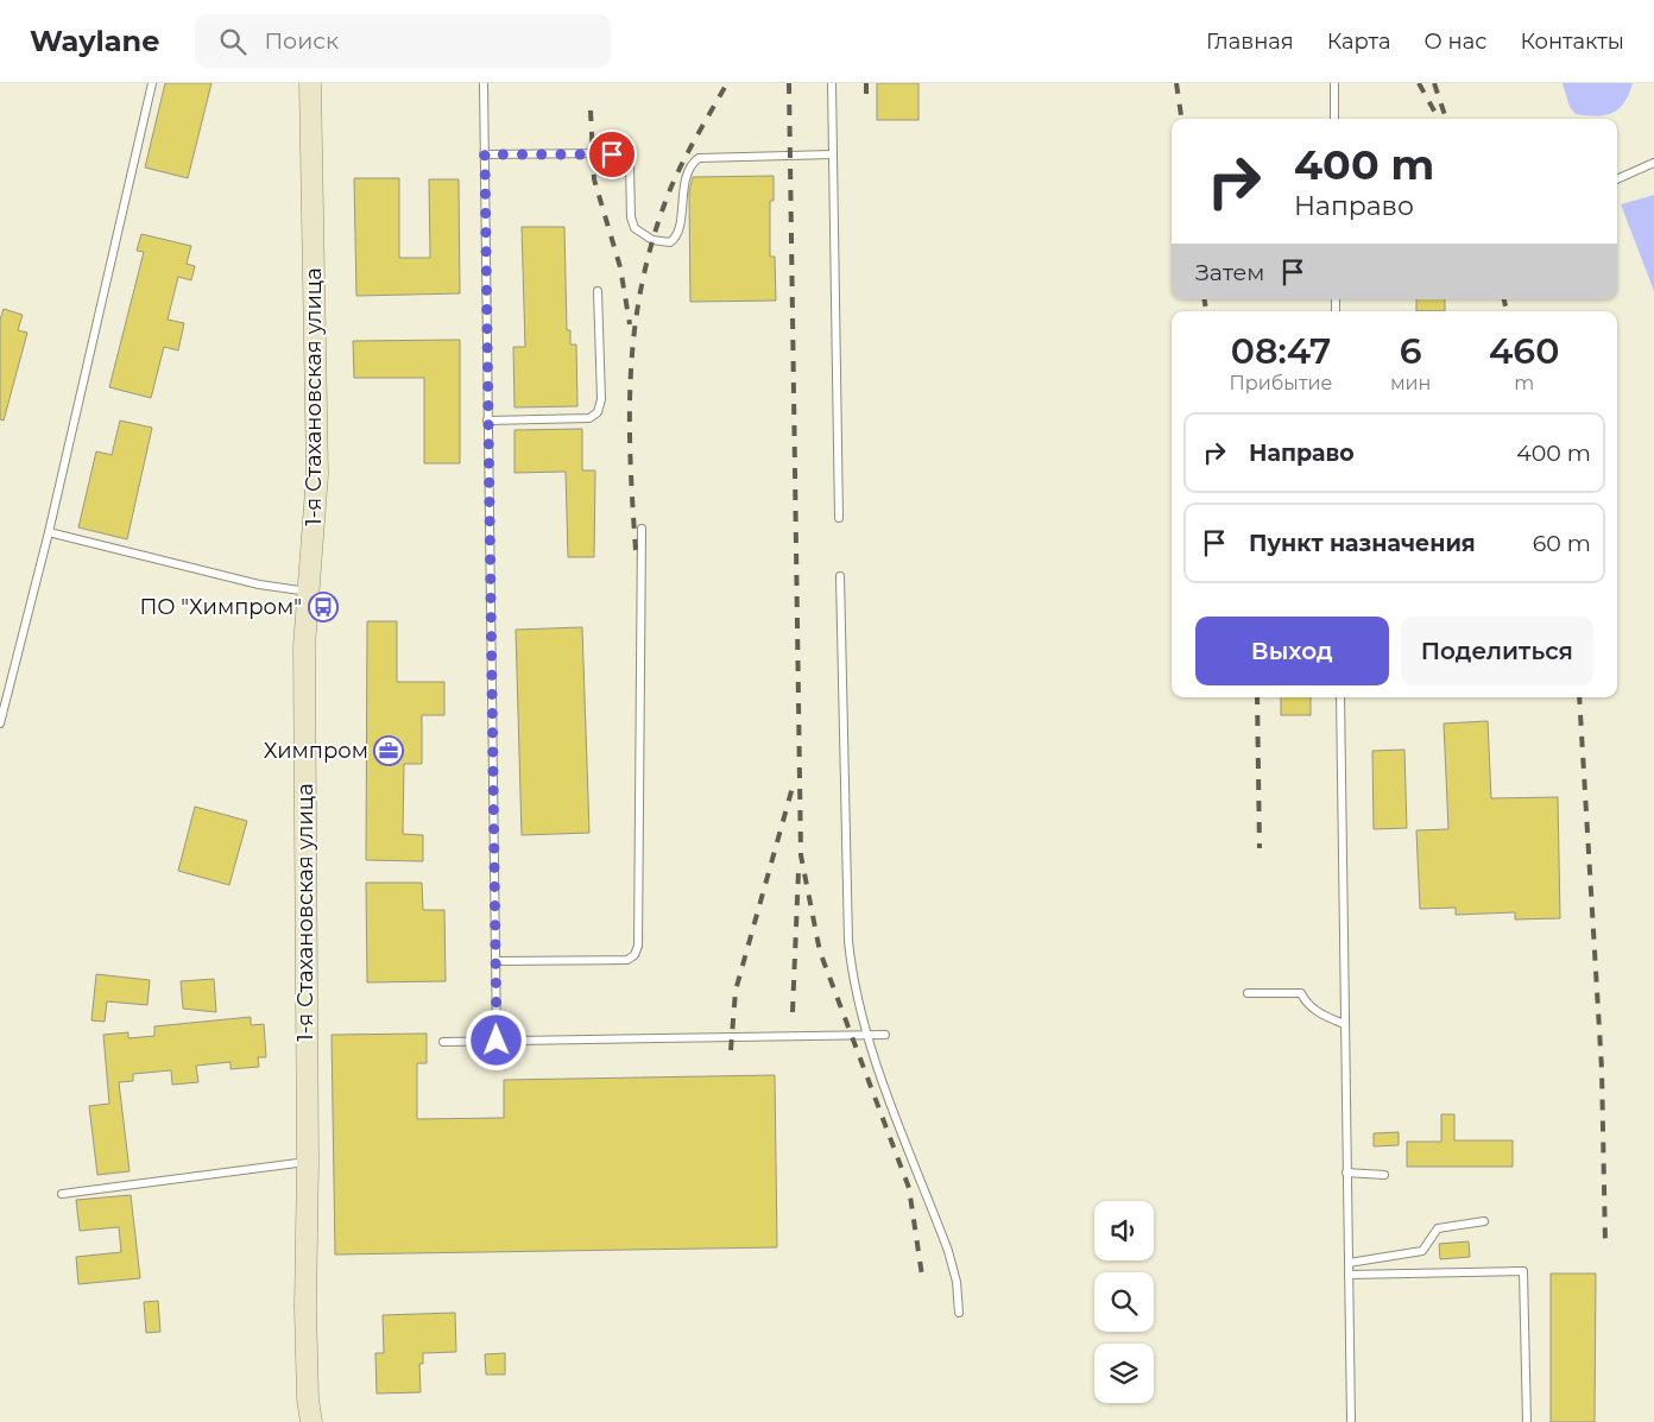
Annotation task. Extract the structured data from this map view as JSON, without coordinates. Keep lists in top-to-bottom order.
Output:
{
  "streets": {
    "main road": ["1-я Стахановская улица"]
  },
  "places": {
    "bus stop": ["ПО \"Химпром\""],
    "office": ["Химпром"]
  },
  "page": {
    "header": "Waylane",
    "search": "Поиск",
    "nav": [
      "Главная",
      "Карта",
      "О нас",
      "Контакты"
    ],
    "turn": ["400 m", "Направо"],
    "then": "Затем",
    "eta": [
      "08:47",
      "Прибытие",
      "6",
      "мин",
      "460",
      "m"
    ],
    "list": [
      {
        "name": "Направо",
        "value": "400 m"
      },
      {
        "name": "Пункт назначения",
        "value": "60 m"
      }
    ],
    "buttons": ["Выход", "Поделиться"]
  }
}
